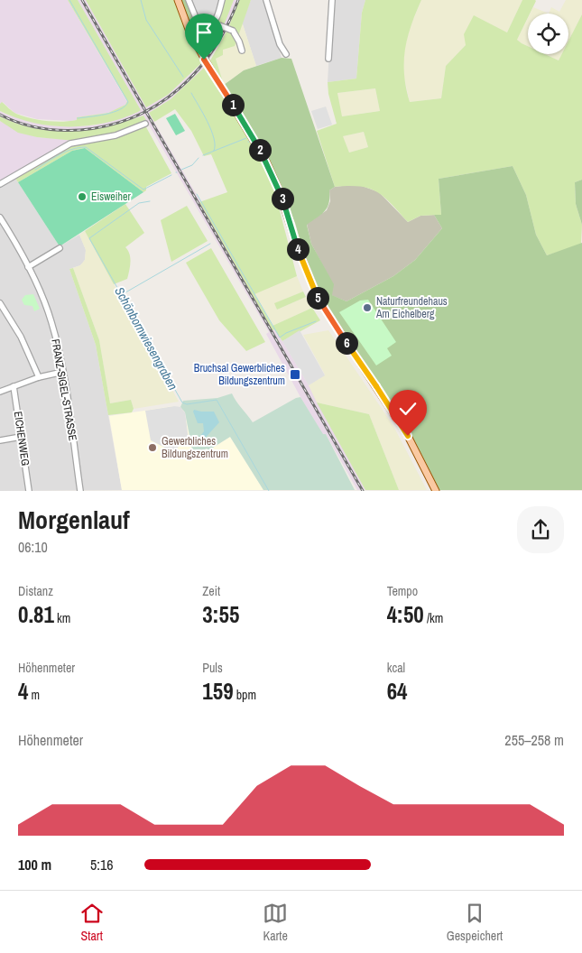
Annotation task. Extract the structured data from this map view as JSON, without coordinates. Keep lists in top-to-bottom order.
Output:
{
  "streets": {
    "street": ["FRANZ-SIGEL-STRASSE", "EICHENWEG"]
  },
  "water": ["Schönbornwiesengraben"],
  "places": {
    "other": ["Eisweiher", "Naturfreundehaus Am Eichelberg", "Gewerbliches Bildungszentrum"],
    "transit": ["Bruchsal Gewerbliches Bildungszentrum"]
  },
  "page": {
    "pins": [
      "1",
      "2",
      "3",
      "4",
      "5",
      "6"
    ],
    "heading": ["Morgenlauf", "06:10"],
    "stats": [
      ["Distanz", "0.81 km"],
      ["Zeit", "3:55"],
      ["Tempo", "4:50 /km"],
      ["Höhenmeter", "4 m"],
      ["Puls", "159 bpm"],
      ["kcal", "64"]
    ],
    "chart": ["Höhenmeter", "255–258 m"],
    "list": [
      {
        "name": "100 m",
        "note": "5:16"
      }
    ],
    "tabs": ["Start", "Karte", "Gespeichert"]
  }
}
